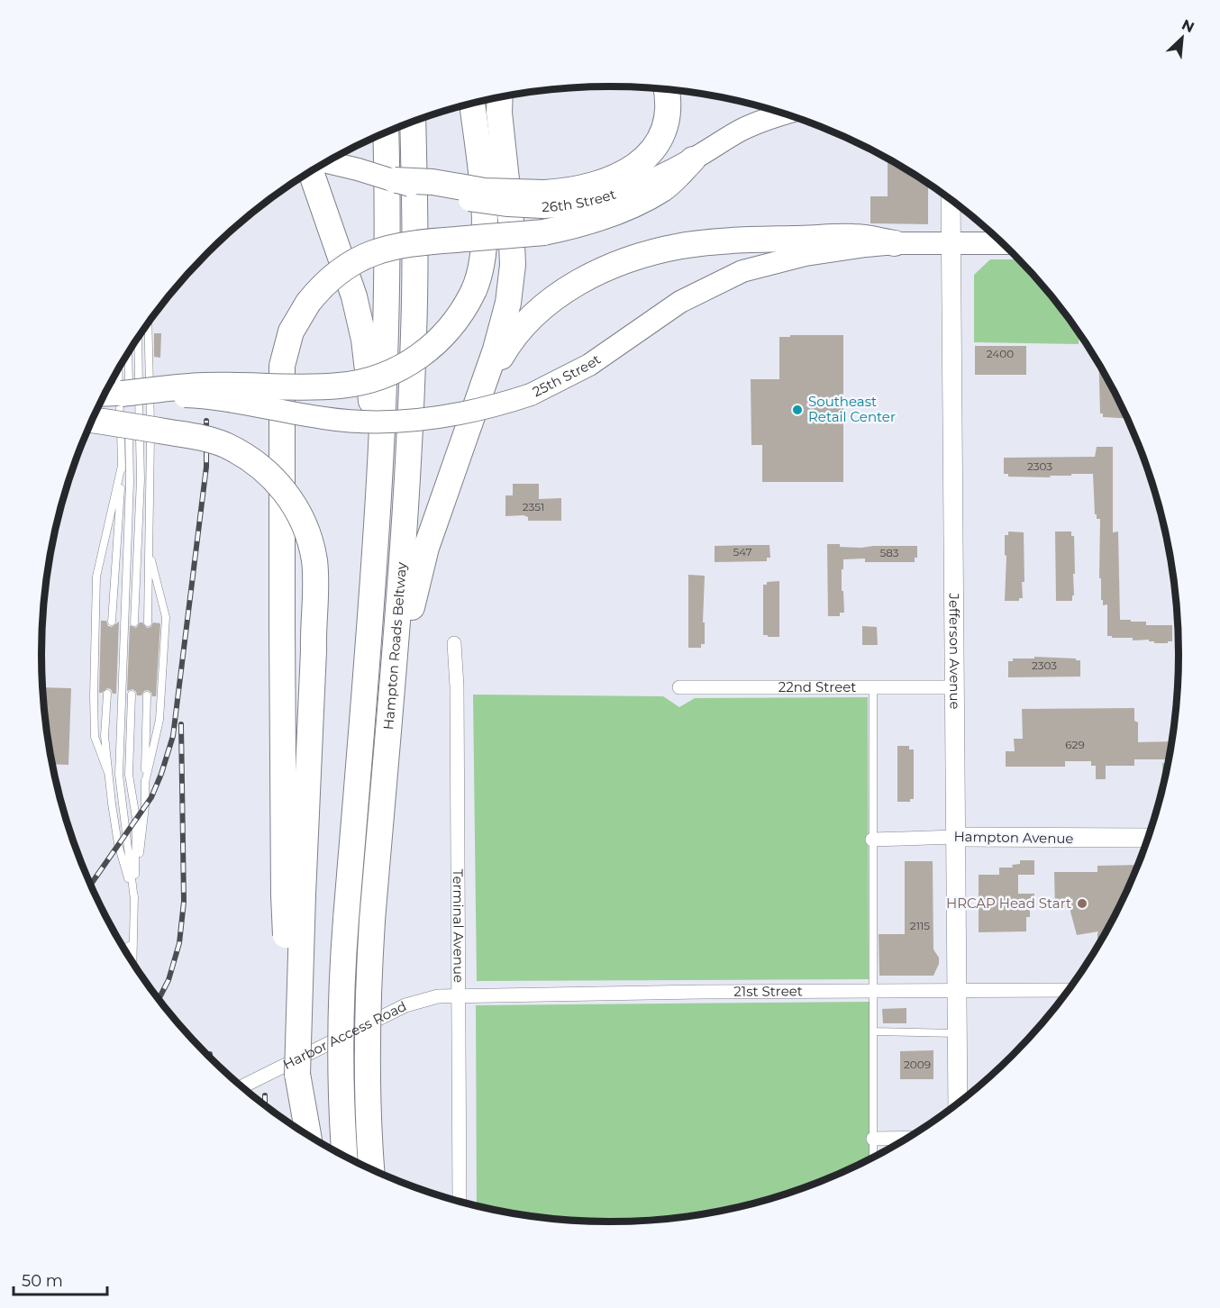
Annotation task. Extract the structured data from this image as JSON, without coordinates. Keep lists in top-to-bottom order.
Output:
{
  "streets": {
    "highway": ["Hampton Roads Beltway"],
    "main road": ["25th Street", "Jefferson Avenue", "Hampton Avenue"],
    "street": [
      "22nd Street",
      "Terminal Avenue",
      "21st Street",
      "Harbor Access Road"
    ]
  },
  "crossings": [
    ["25th Street", "Jefferson Avenue"],
    ["Jefferson Avenue", "22nd Street"],
    ["Jefferson Avenue", "Hampton Avenue"],
    ["Jefferson Avenue", "21st Street"],
    ["Terminal Avenue", "21st Street"],
    ["Terminal Avenue", "Harbor Access Road"],
    ["21st Street", "Harbor Access Road"]
  ],
  "places": ["Southeast Retail Center", "HRCAP Head Start"],
  "house_numbers": [
    "2400",
    "2303",
    "2351",
    "547",
    "583",
    "2303",
    "629",
    "2115",
    "2009"
  ],
  "scale_bar": "50 m",
  "north": "top right"
}
